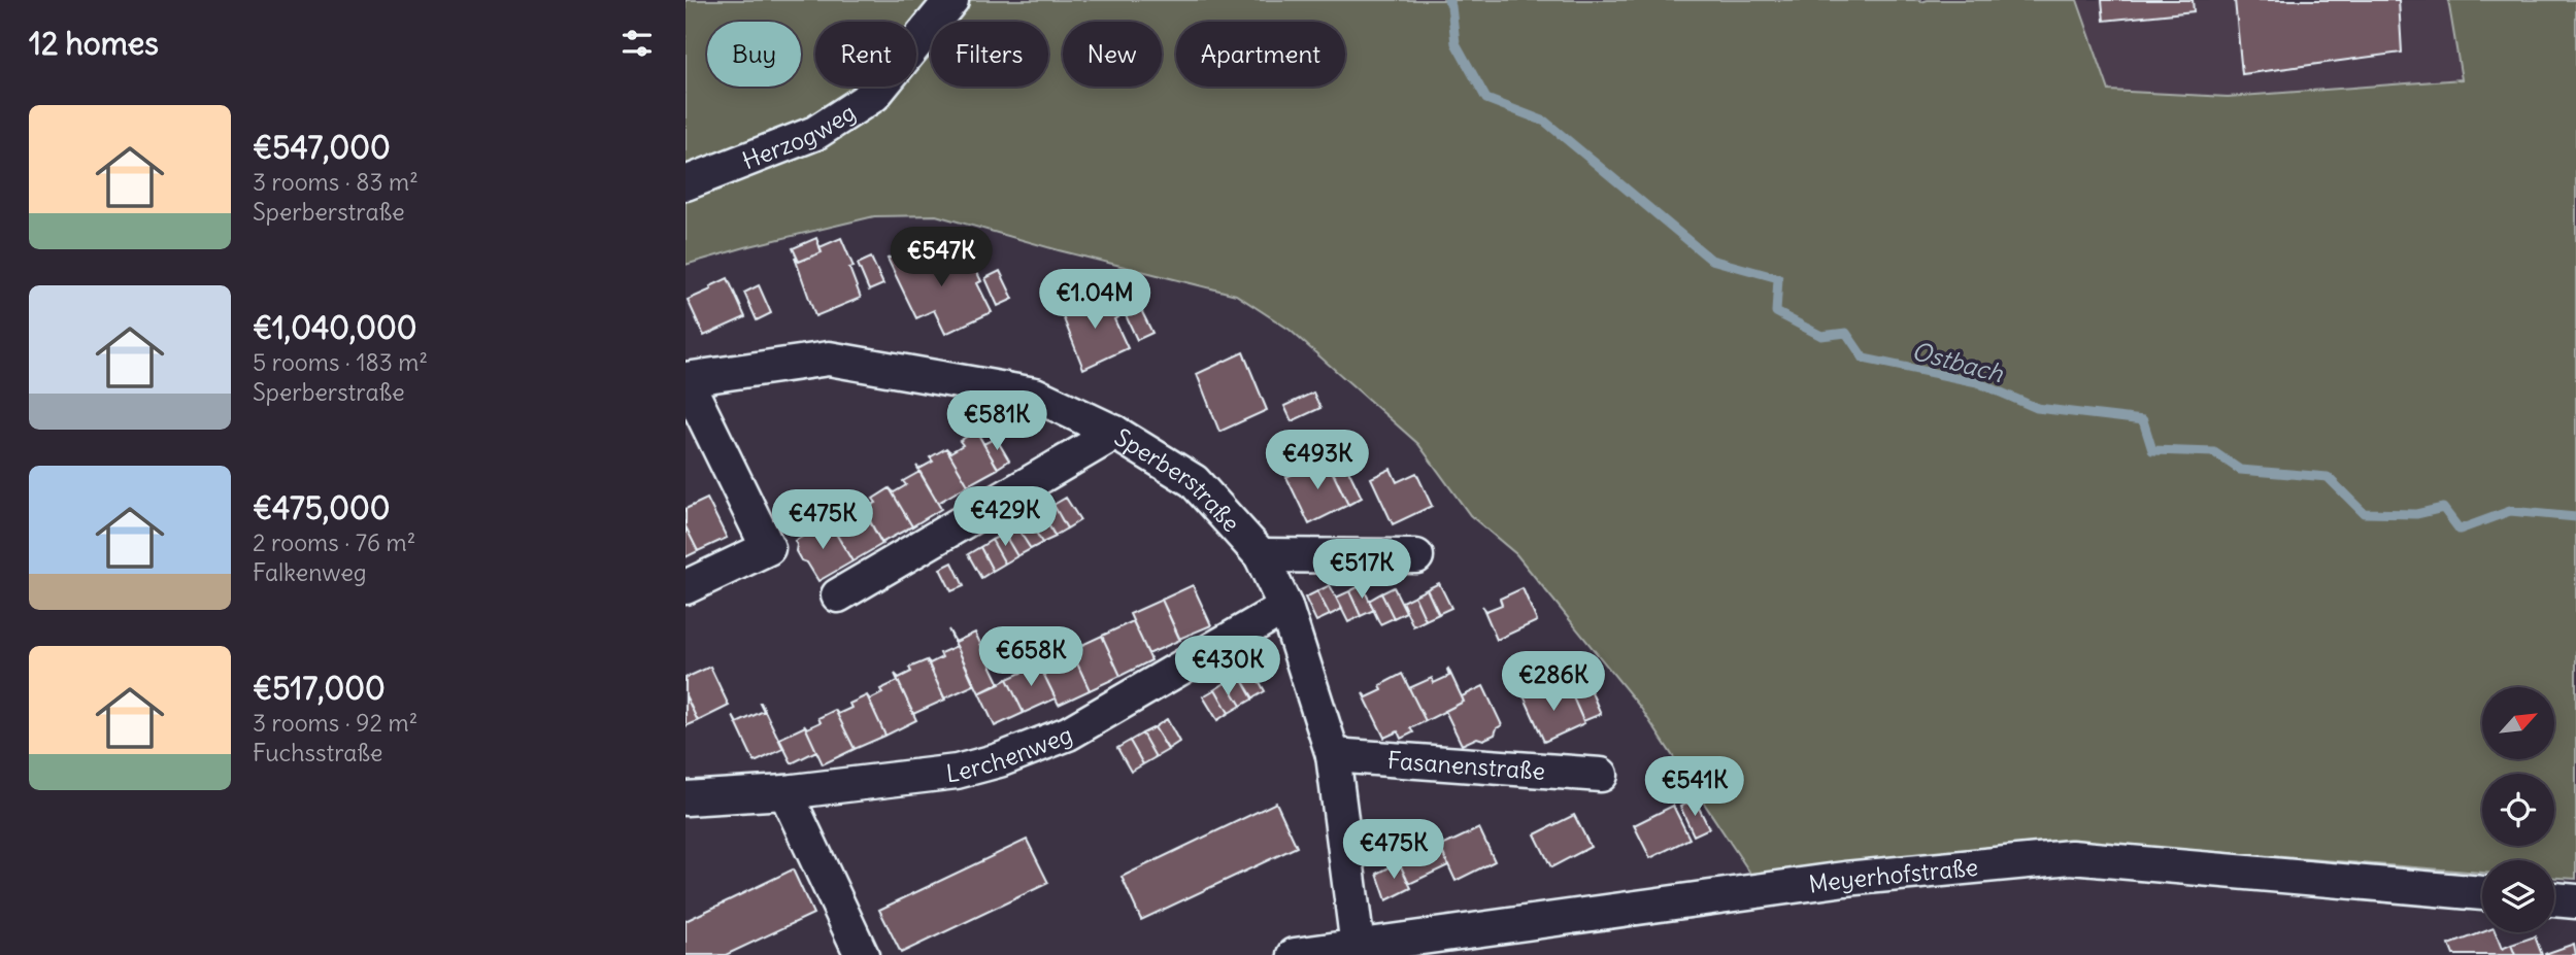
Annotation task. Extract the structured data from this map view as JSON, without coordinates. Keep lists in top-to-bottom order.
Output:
{
  "streets": {
    "street": [
      "Herzogweg",
      "Sperberstraße",
      "Lerchenweg",
      "Fasanenstraße",
      "Meyerhofstraße"
    ]
  },
  "crossings": [
    ["Sperberstraße", "Lerchenweg"],
    ["Sperberstraße", "Fasanenstraße"],
    ["Sperberstraße", "Meyerhofstraße"]
  ],
  "water": ["Ostbach"],
  "north": "top right",
  "page": {
    "heading": "12 homes",
    "chip": [
      "Buy",
      "Rent",
      "Filters",
      "New",
      "Apartment"
    ],
    "list": [
      {
        "name": "€547,000",
        "note": "3 rooms · 83 m² · Sperberstraße"
      },
      {
        "name": "€1,040,000",
        "note": "5 rooms · 183 m² · Sperberstraße"
      },
      {
        "name": "€475,000",
        "note": "2 rooms · 76 m² · Falkenweg"
      },
      {
        "name": "€517,000",
        "note": "3 rooms · 92 m² · Fuchsstraße"
      }
    ],
    "price": [
      "€547K",
      "€1.04M",
      "€581K",
      "€493K",
      "€429K",
      "€475K",
      "€517K",
      "€658K",
      "€430K",
      "€286K",
      "€541K",
      "€475K"
    ]
  }
}
